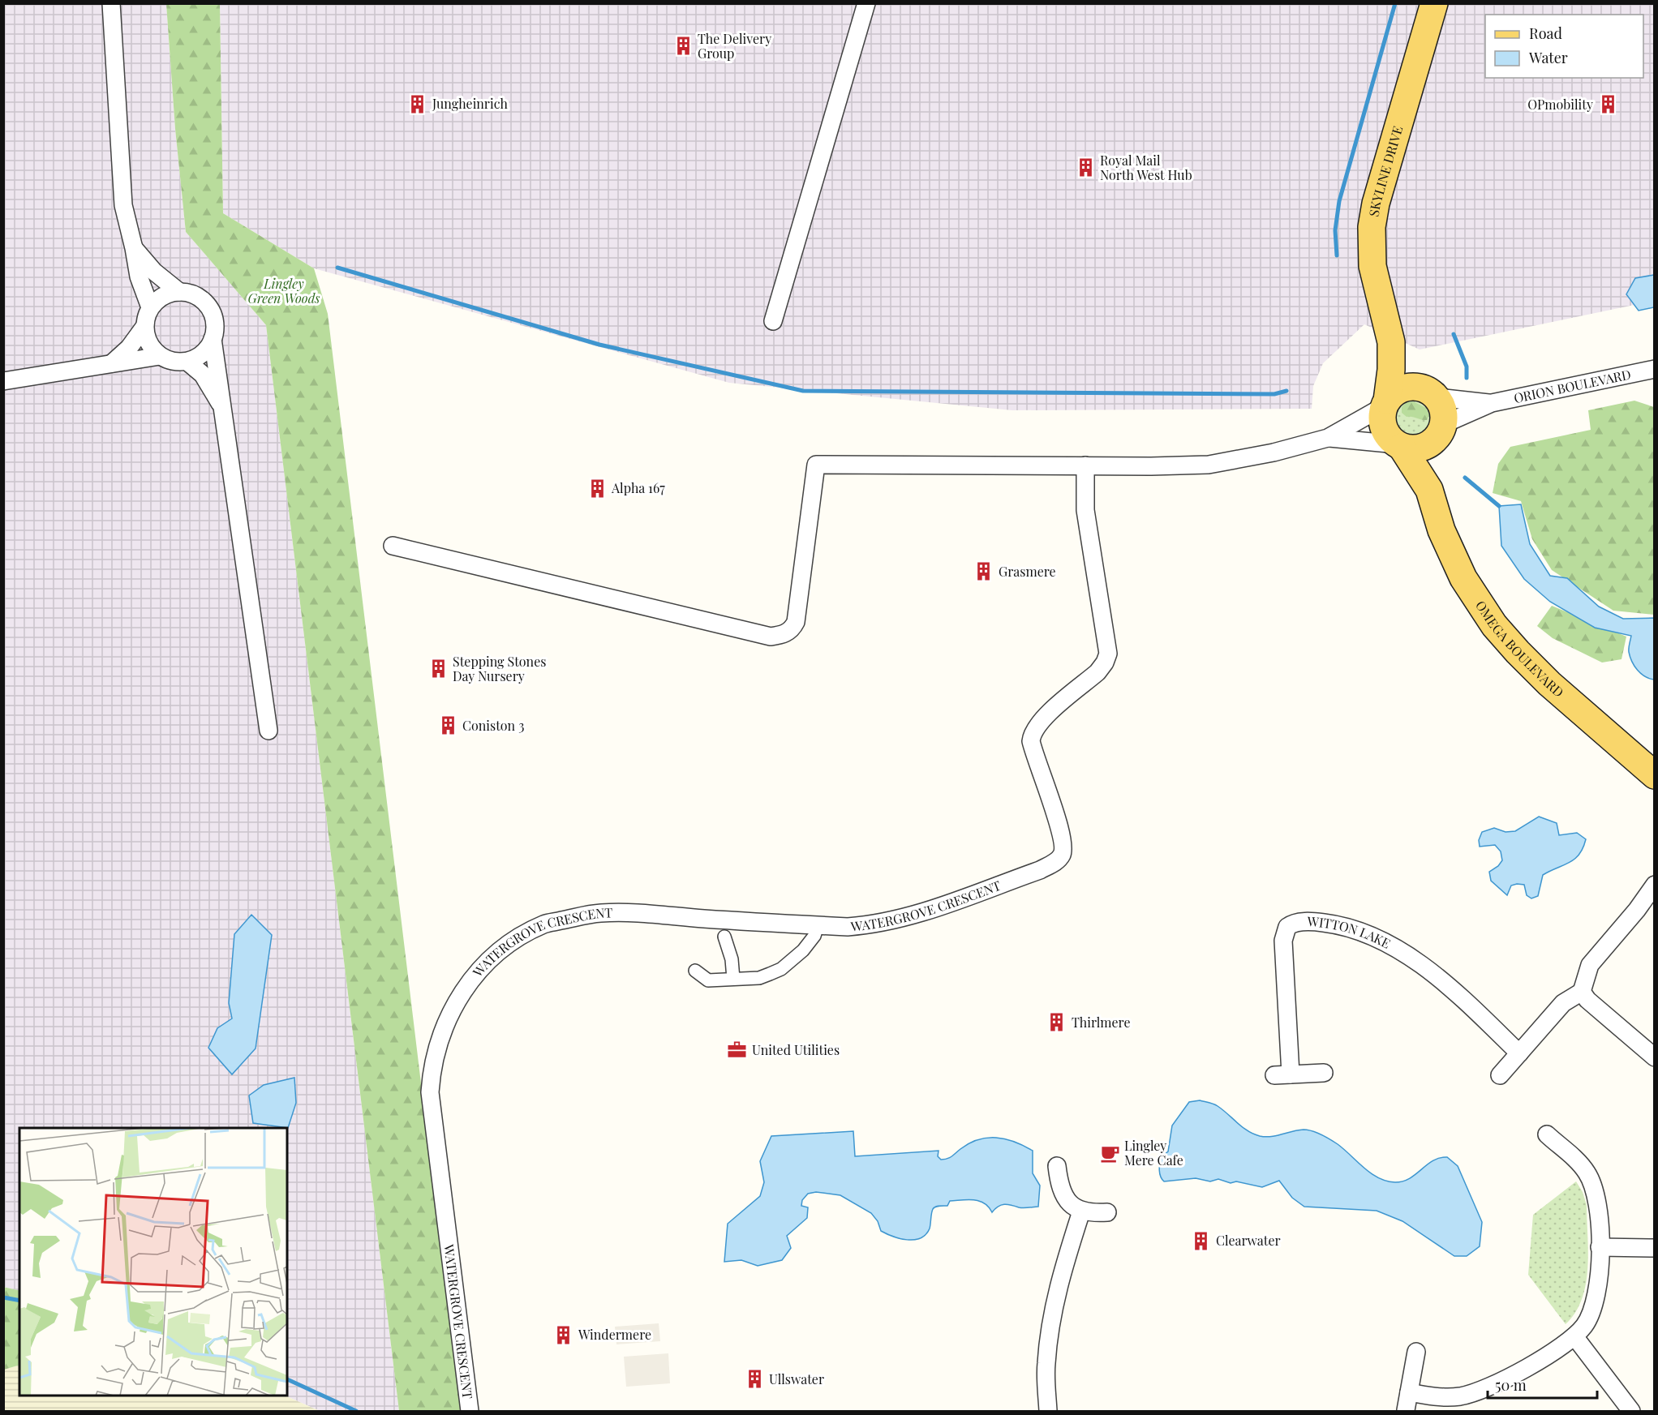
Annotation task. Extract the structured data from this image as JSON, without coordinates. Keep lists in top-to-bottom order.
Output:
{
  "streets": {
    "main road": ["SKYLINE DRIVE", "OMEGA BOULEVARD"],
    "street": ["ORION BOULEVARD", "WATERGROVE CRESCENT", "WITTON LAKE"]
  },
  "crossings": [
    ["SKYLINE DRIVE", "ORION BOULEVARD"],
    ["SKYLINE DRIVE", "OMEGA BOULEVARD"],
    ["ORION BOULEVARD", "OMEGA BOULEVARD"]
  ],
  "parks": ["Lingley Green Woods"],
  "places": {
    "building": [
      "The Delivery Group",
      "Jungheinrich",
      "OPmobility",
      "Royal Mail North West Hub",
      "Alpha 167",
      "Grasmere",
      "Stepping Stones Day Nursery",
      "Coniston 3",
      "Thirlmere",
      "Clearwater",
      "Windermere",
      "Ullswater"
    ],
    "office": ["United Utilities"],
    "cafe": ["Lingley Mere Cafe"]
  },
  "legend": ["Road", "Water"],
  "scale_bar": "50 m"
}
